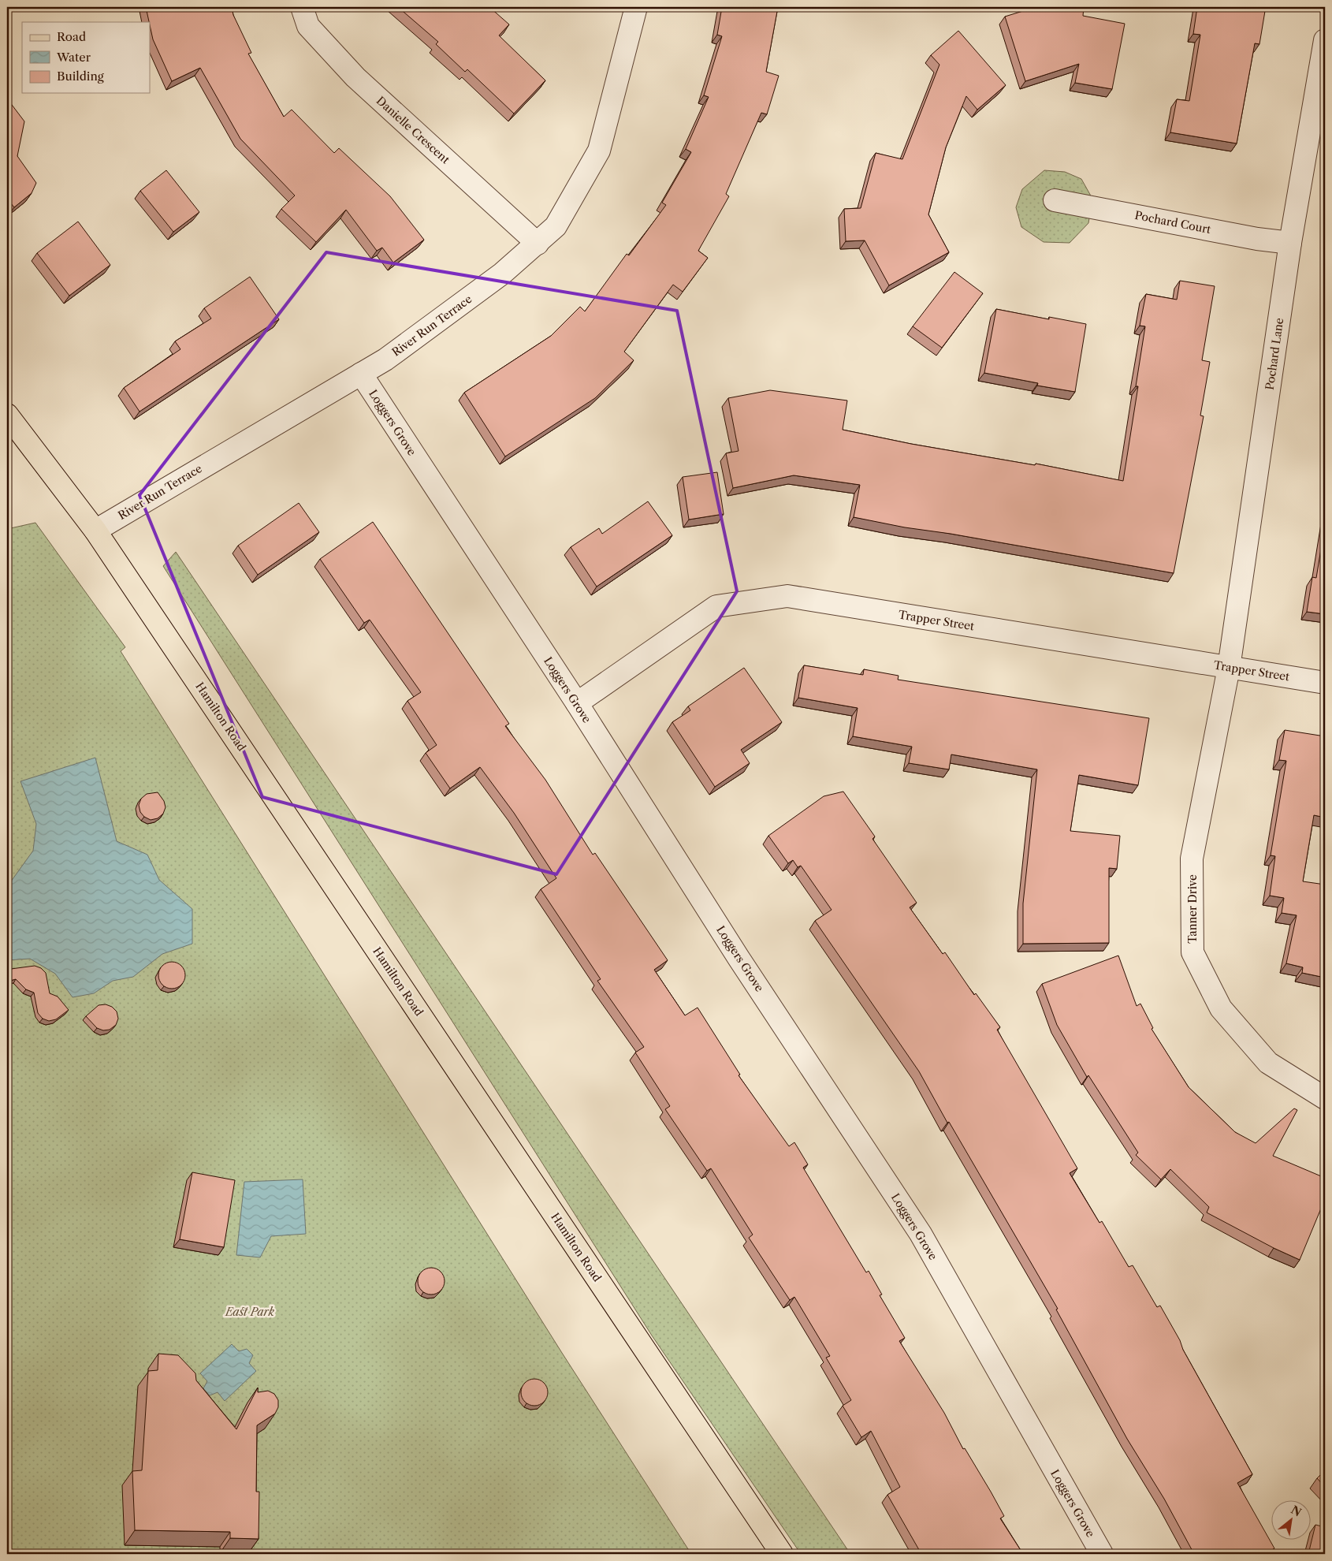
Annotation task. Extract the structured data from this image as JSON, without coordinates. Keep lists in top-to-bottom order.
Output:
{
  "streets": {
    "main road": ["Hamilton Road"],
    "street": [
      "Danielle Crescent",
      "Pochard Court",
      "River Run Terrace",
      "Pochard Lane",
      "Loggers Grove",
      "Trapper Street",
      "Tanner Drive"
    ]
  },
  "crossings": [
    ["Danielle Crescent", "River Run Terrace"],
    ["Pochard Court", "Pochard Lane"],
    ["River Run Terrace", "Loggers Grove"],
    ["River Run Terrace", "Hamilton Road"],
    ["Pochard Lane", "Trapper Street"],
    ["Pochard Lane", "Tanner Drive"],
    ["Loggers Grove", "Trapper Street"],
    ["Trapper Street", "Tanner Drive"]
  ],
  "parks": ["East Park"],
  "legend": ["Road", "Water", "Building"],
  "north": "top right"
}
